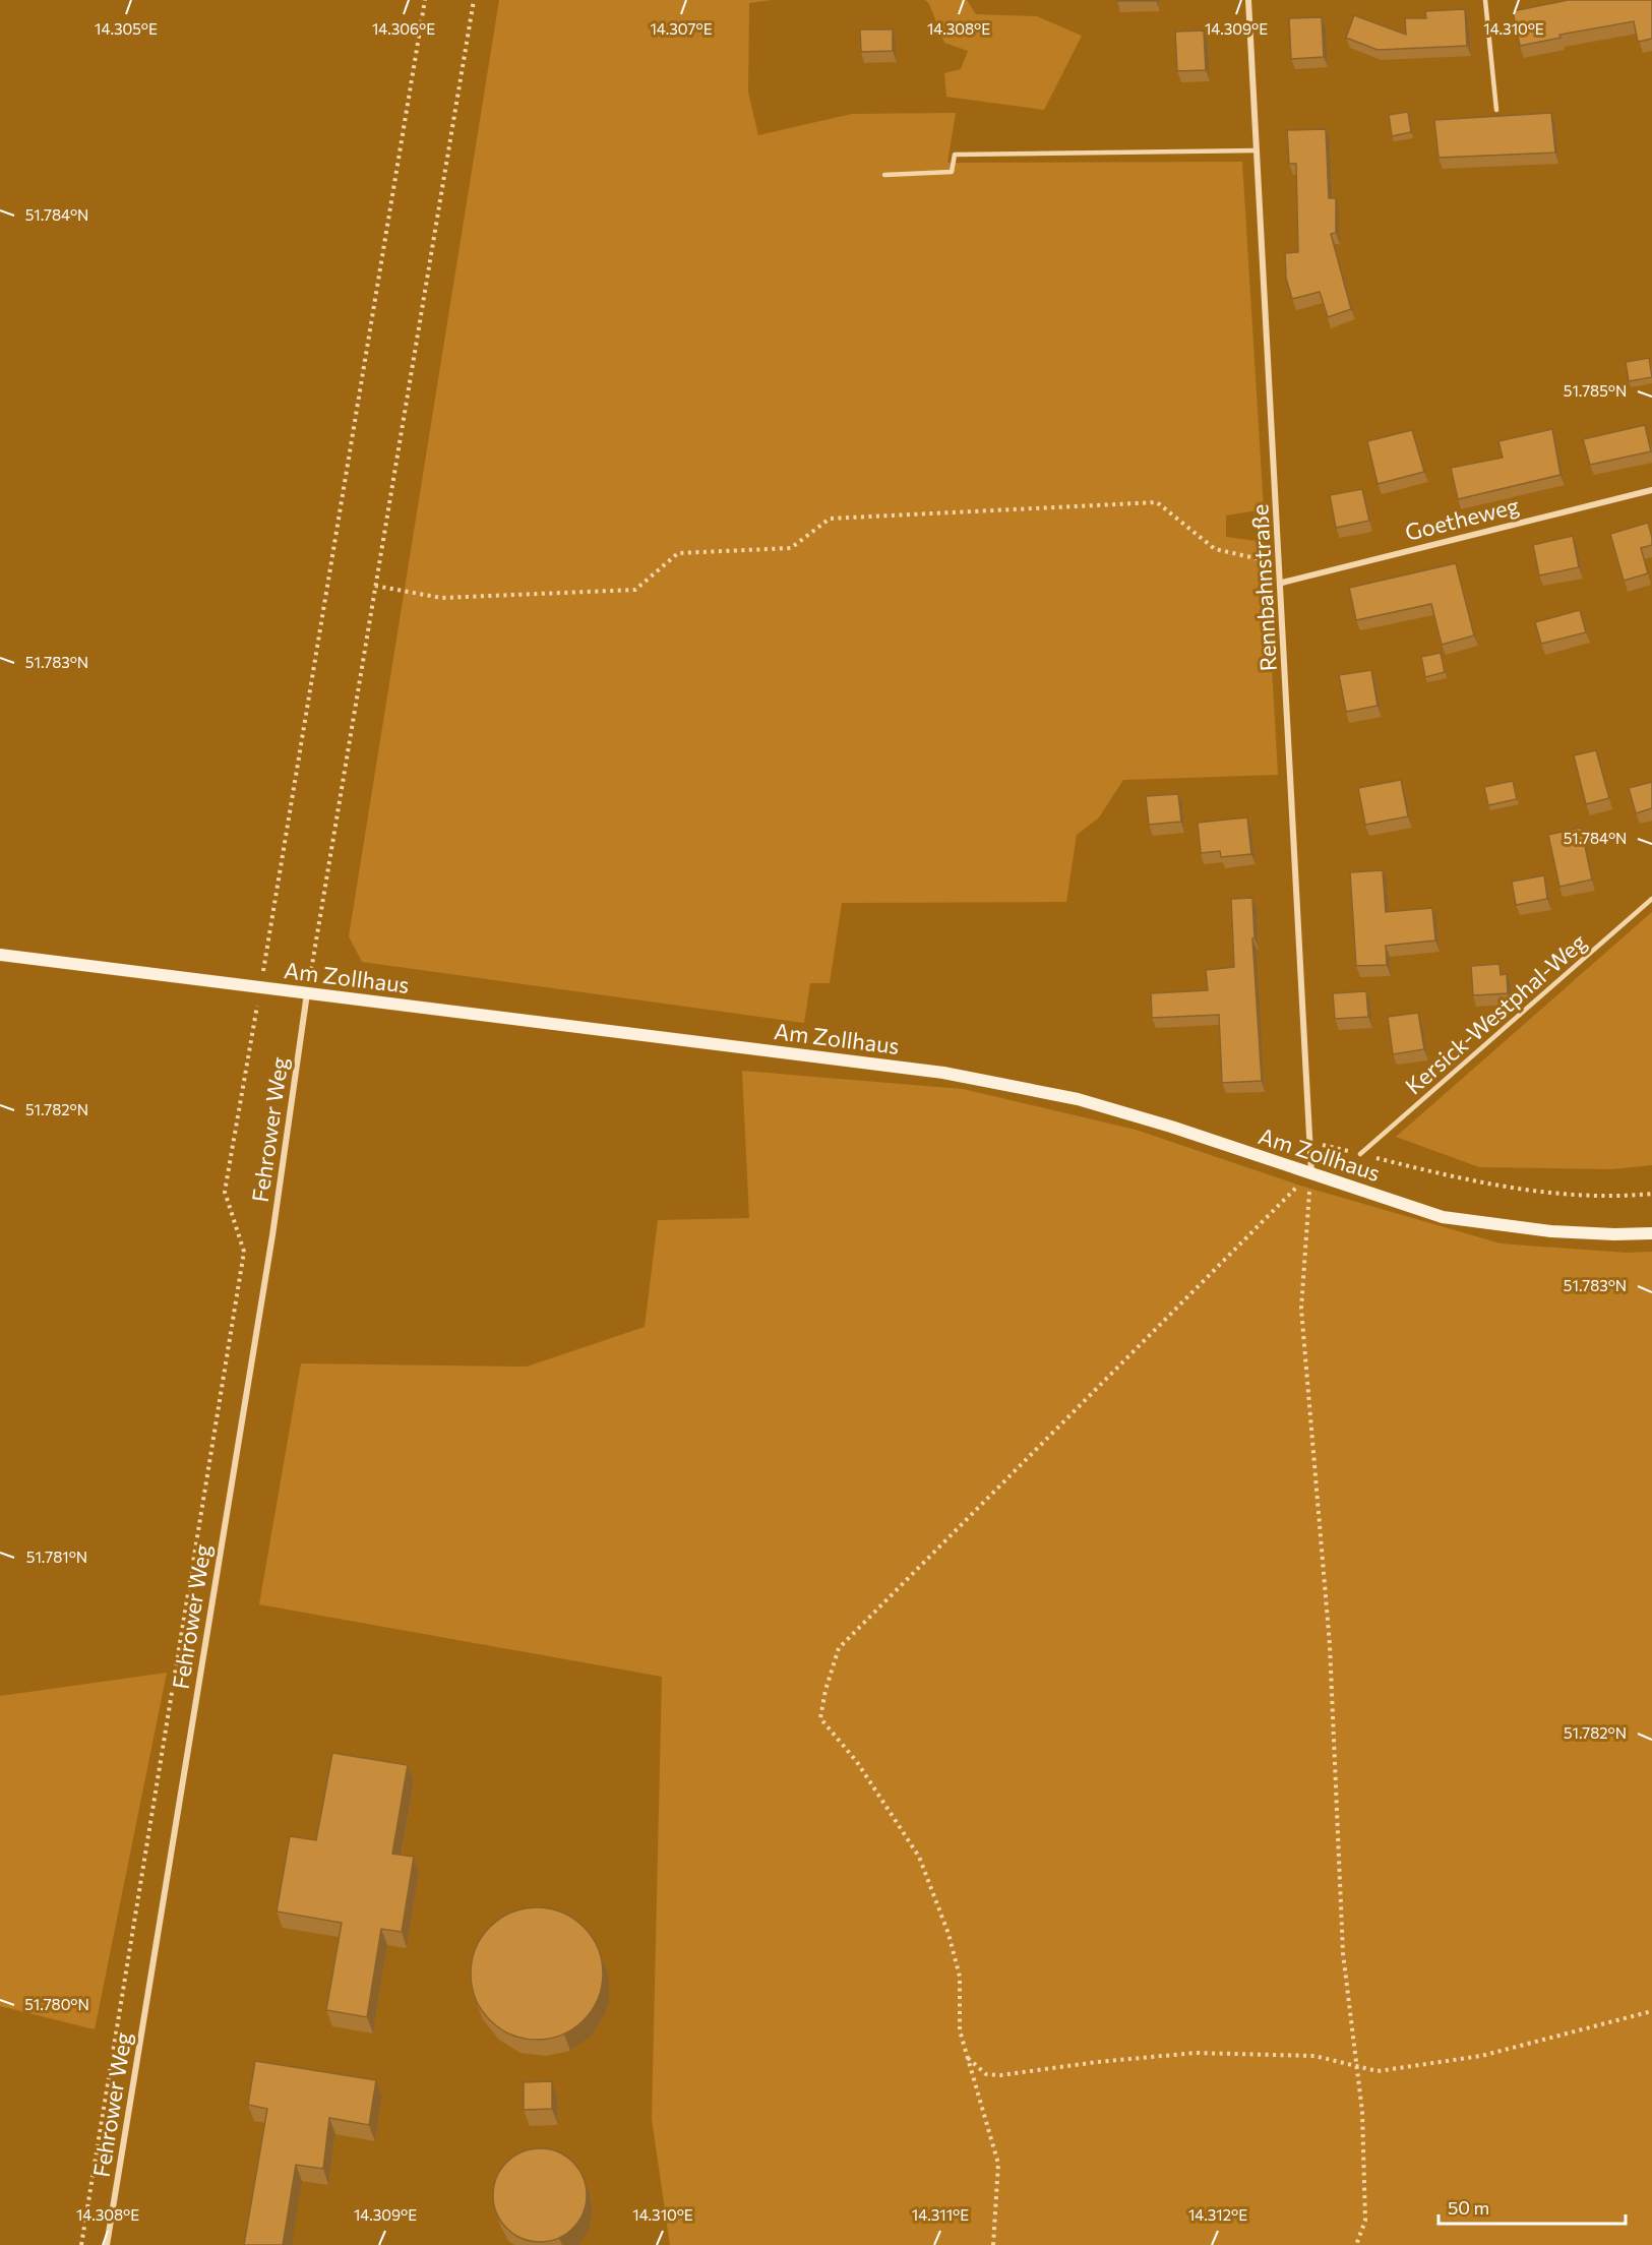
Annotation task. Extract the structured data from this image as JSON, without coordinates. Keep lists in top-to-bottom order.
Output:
{
  "streets": {
    "street": [
      "Goetheweg",
      "Rennbahnstraße",
      "Am Zollhaus",
      "Fehrower Weg"
    ],
    "lane": ["Kersick-Westphal-Weg"]
  },
  "crossings": [
    ["Goetheweg", "Rennbahnstraße"],
    ["Rennbahnstraße", "Am Zollhaus"],
    ["Am Zollhaus", "Fehrower Weg"]
  ],
  "scale_bar": "50 m",
  "coordinates": [
    "14.307°E",
    "14.305°E",
    "14.306°E",
    "14.308°E",
    "14.309°E",
    "14.310°E",
    "51.784°N",
    "51.785°N",
    "51.783°N",
    "51.782°N",
    "51.781°N",
    "51.780°N",
    "14.311°E",
    "14.312°E"
  ]
}
